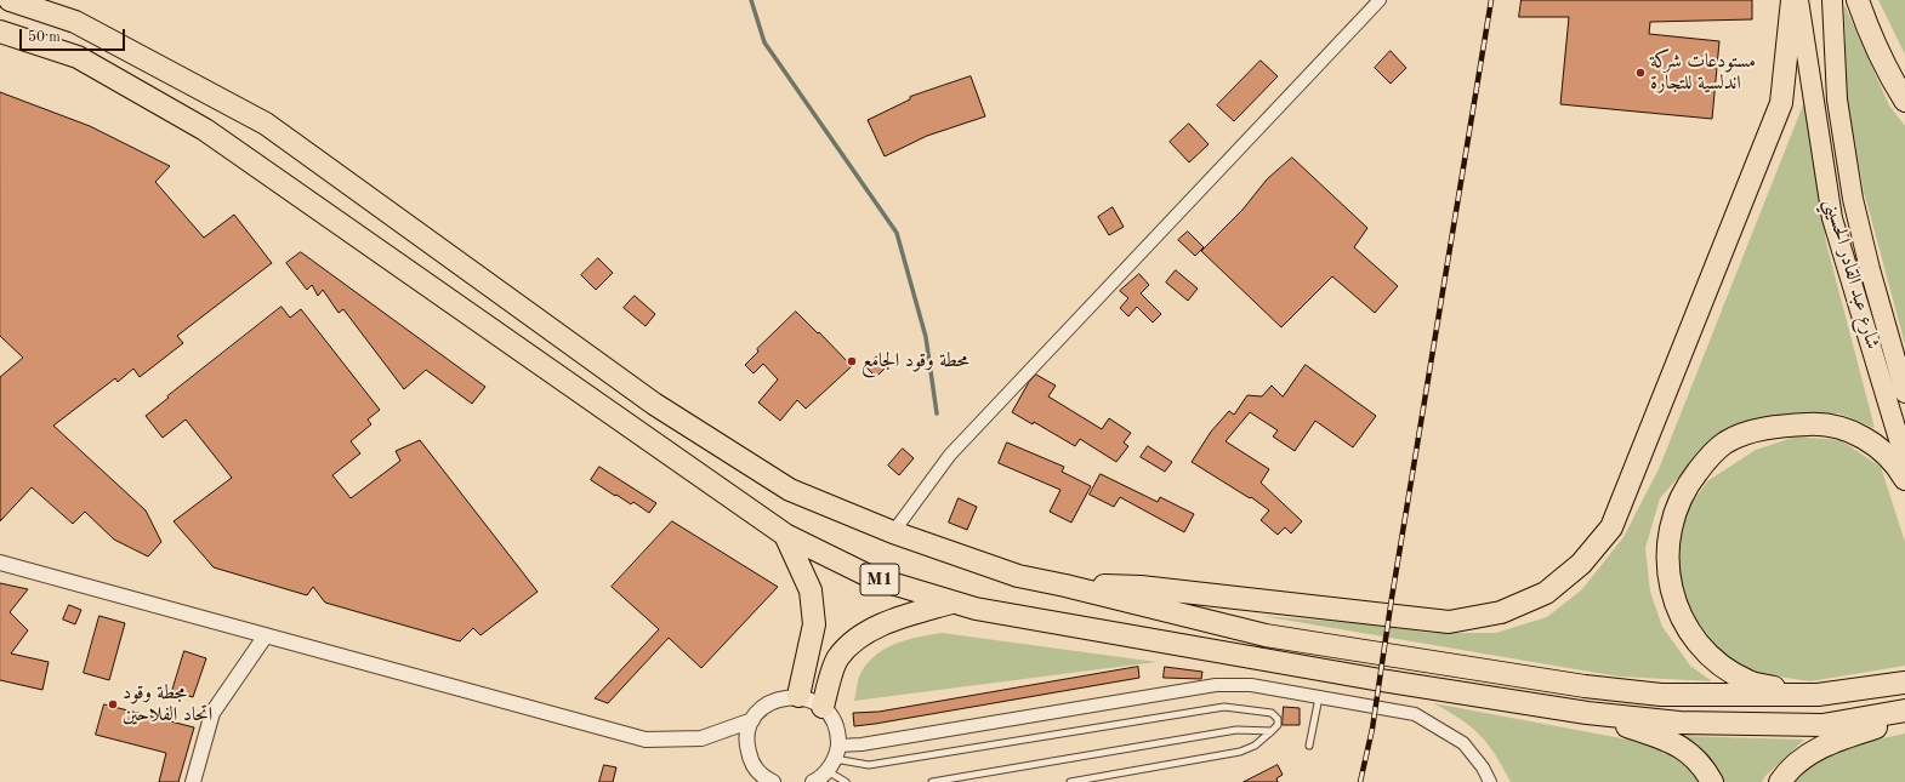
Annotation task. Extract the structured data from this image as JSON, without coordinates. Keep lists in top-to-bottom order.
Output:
{
  "streets": {
    "highway": ["M1"],
    "main road": ["شارع عبد القادر الحسيني"]
  },
  "places": ["مستودعات شركة اندلسية للتجارة", "محطة وقود الجامع", "مجطة وقود اتحاد الفلاحين"],
  "scale_bar": "50 m"
}
